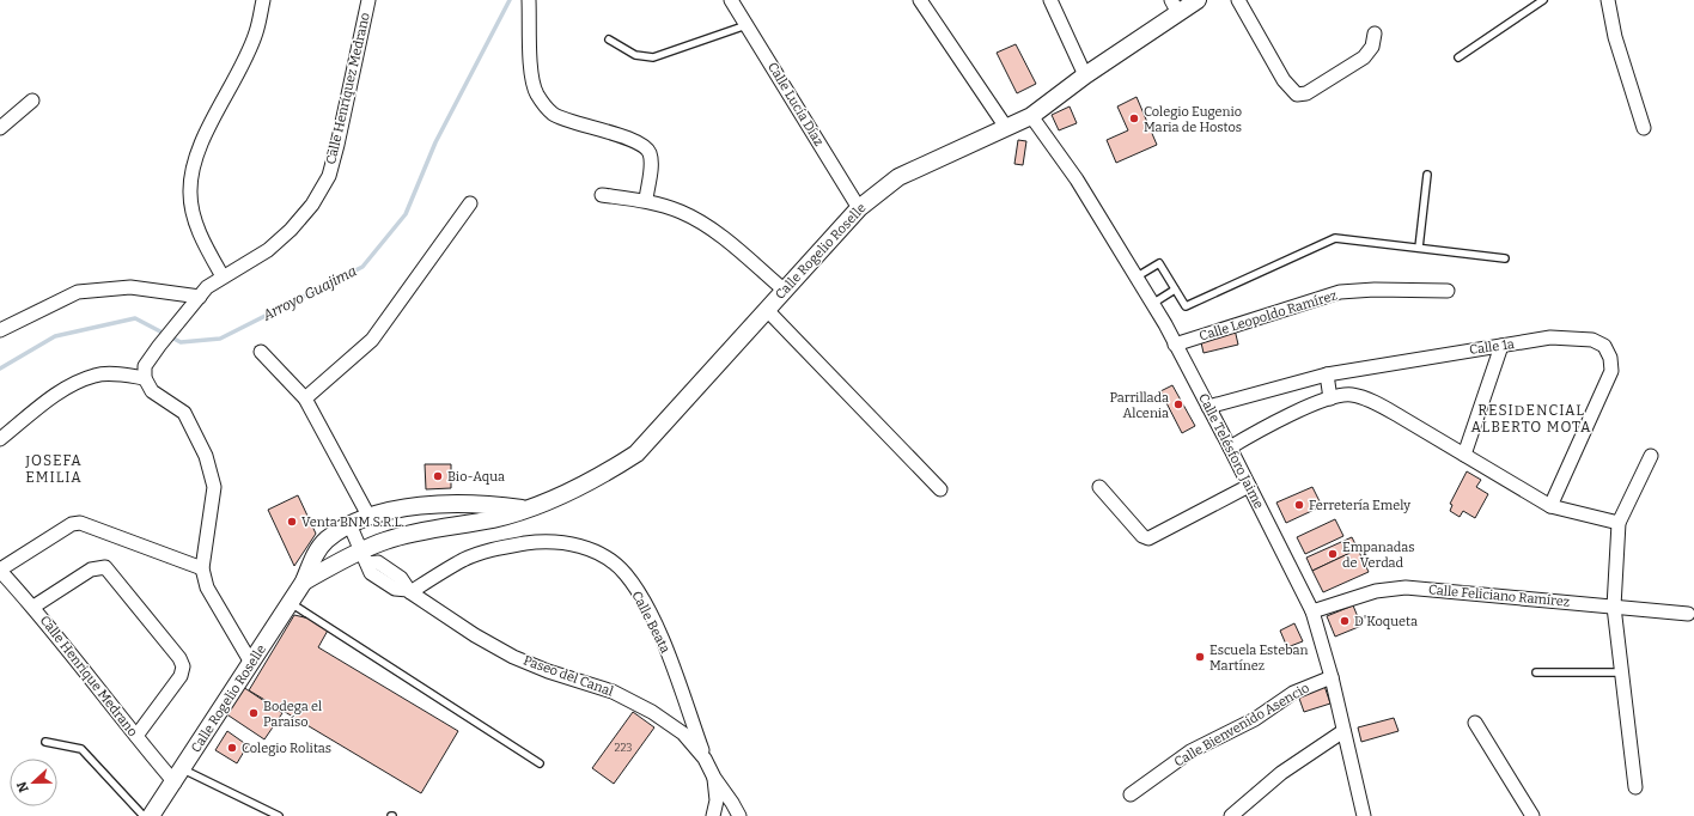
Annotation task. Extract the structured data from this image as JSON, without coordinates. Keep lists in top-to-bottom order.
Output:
{
  "streets": {
    "street": [
      "Calle Henríquez Medrano",
      "Calle Lucía Díaz",
      "Calle Rogelio Roselle",
      "Calle Leopoldo Ramírez",
      "Calle 1a",
      "Calle Telésforo Jaime",
      "Calle Feliciano Ramírez",
      "Calle Beata",
      "Calle Henrique Medrano",
      "Paseo del Canal",
      "Calle Bienvenido Asencio"
    ]
  },
  "crossings": [
    ["Calle Lucía Díaz", "Calle Rogelio Roselle"],
    ["Calle Rogelio Roselle", "Calle Telésforo Jaime"],
    ["Calle Rogelio Roselle", "Calle Henrique Medrano"],
    ["Calle Rogelio Roselle", "Paseo del Canal"],
    ["Calle Leopoldo Ramírez", "Calle Telésforo Jaime"],
    ["Calle 1a", "Calle Telésforo Jaime"],
    ["Calle Telésforo Jaime", "Calle Feliciano Ramírez"],
    ["Calle Telésforo Jaime", "Calle Bienvenido Asencio"],
    ["Calle Beata", "Paseo del Canal"]
  ],
  "districts": ["RESIDENCIAL ALBERTO MOTA", "JOSEFA EMILIA"],
  "water": ["Arroyo Guajima"],
  "places": [
    "Colegio Eugenio Maria de Hostos",
    "Parrillada Alcenia",
    "Bio-Aqua",
    "Ferretería Emely",
    "Venta BNM S.R.L.",
    "Empanadas de Verdad",
    "D'Koqueta",
    "Escuela Esteban Martínez",
    "Bodega el Paraíso",
    "Colegio Rolitas"
  ],
  "house_numbers": ["223"],
  "north": "left"
}
